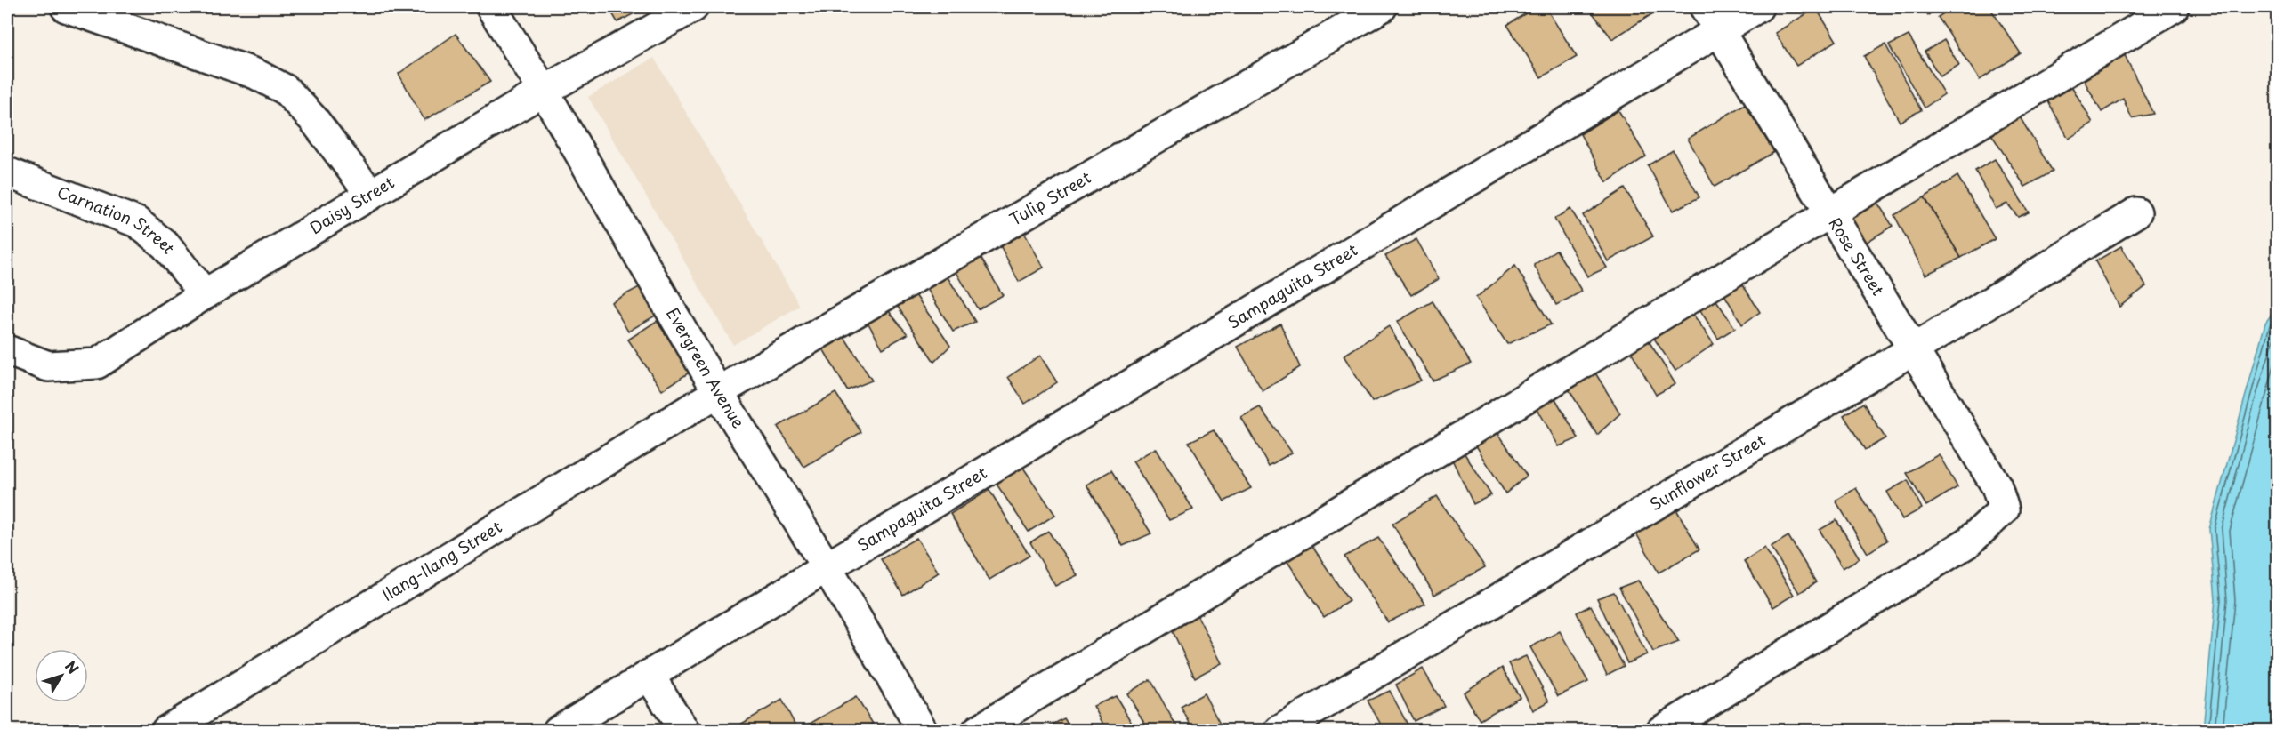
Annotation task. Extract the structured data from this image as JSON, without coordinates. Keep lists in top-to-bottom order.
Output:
{
  "streets": {
    "street": [
      "Tulip Street",
      "Daisy Street",
      "Carnation Street",
      "Rose Street",
      "Sampaguita Street",
      "Evergreen Avenue",
      "Sunflower Street",
      "Ilang-Ilang Street"
    ]
  },
  "crossings": [
    ["Tulip Street", "Evergreen Avenue"],
    ["Tulip Street", "Ilang-Ilang Street"],
    ["Daisy Street", "Carnation Street"],
    ["Daisy Street", "Evergreen Avenue"],
    ["Rose Street", "Sampaguita Street"],
    ["Rose Street", "Sunflower Street"],
    ["Sampaguita Street", "Evergreen Avenue"],
    ["Evergreen Avenue", "Ilang-Ilang Street"]
  ],
  "north": "top right"
}
